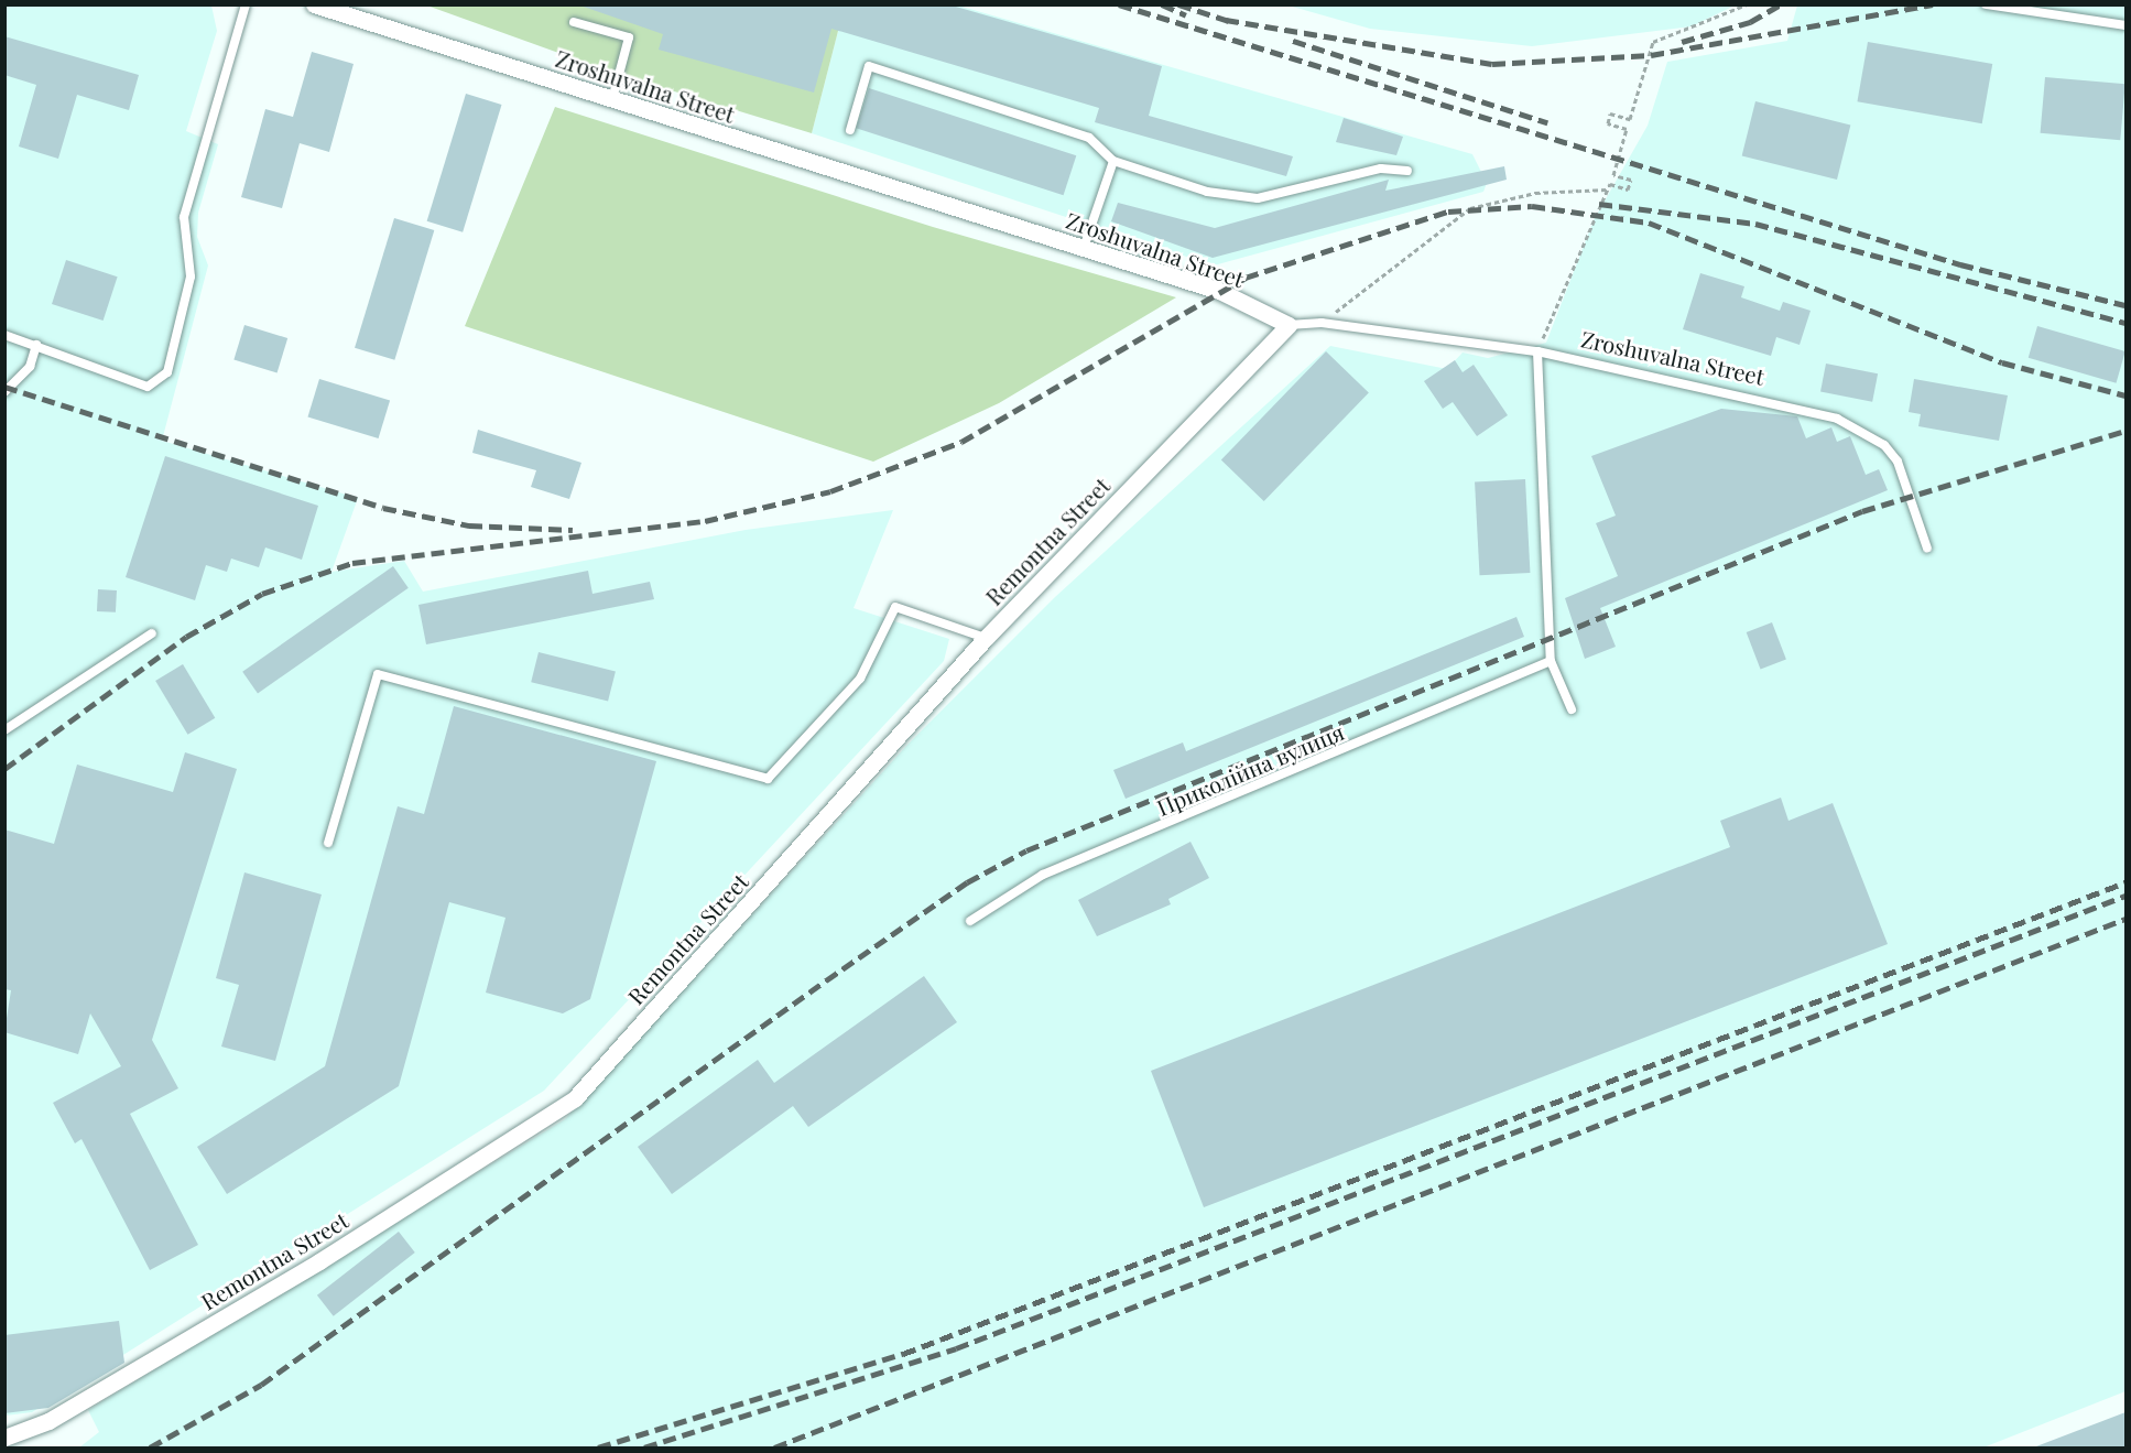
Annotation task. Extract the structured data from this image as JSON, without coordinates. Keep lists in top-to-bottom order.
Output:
{
  "streets": {
    "street": ["Zroshuvalna Street", "Remontna Street"],
    "lane": ["Приколійна вулиця"]
  },
  "crossings": [
    ["Zroshuvalna Street", "Remontna Street"]
  ]
}
